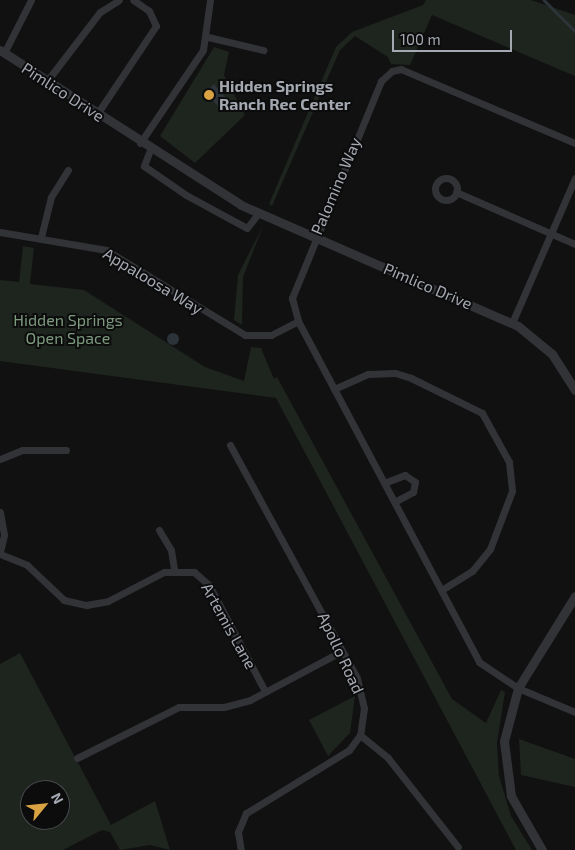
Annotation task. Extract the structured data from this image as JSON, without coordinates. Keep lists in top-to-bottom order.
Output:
{
  "streets": {
    "street": [
      "Pimlico Drive",
      "Palomino Way",
      "Appaloosa Way",
      "Artemis Lane",
      "Apollo Road"
    ]
  },
  "crossings": [
    ["Pimlico Drive", "Palomino Way"],
    ["Palomino Way", "Appaloosa Way"]
  ],
  "parks": ["Hidden Springs Open Space"],
  "places": ["Hidden Springs Ranch Rec Center"],
  "scale_bar": "100 m",
  "north": "top right"
}
